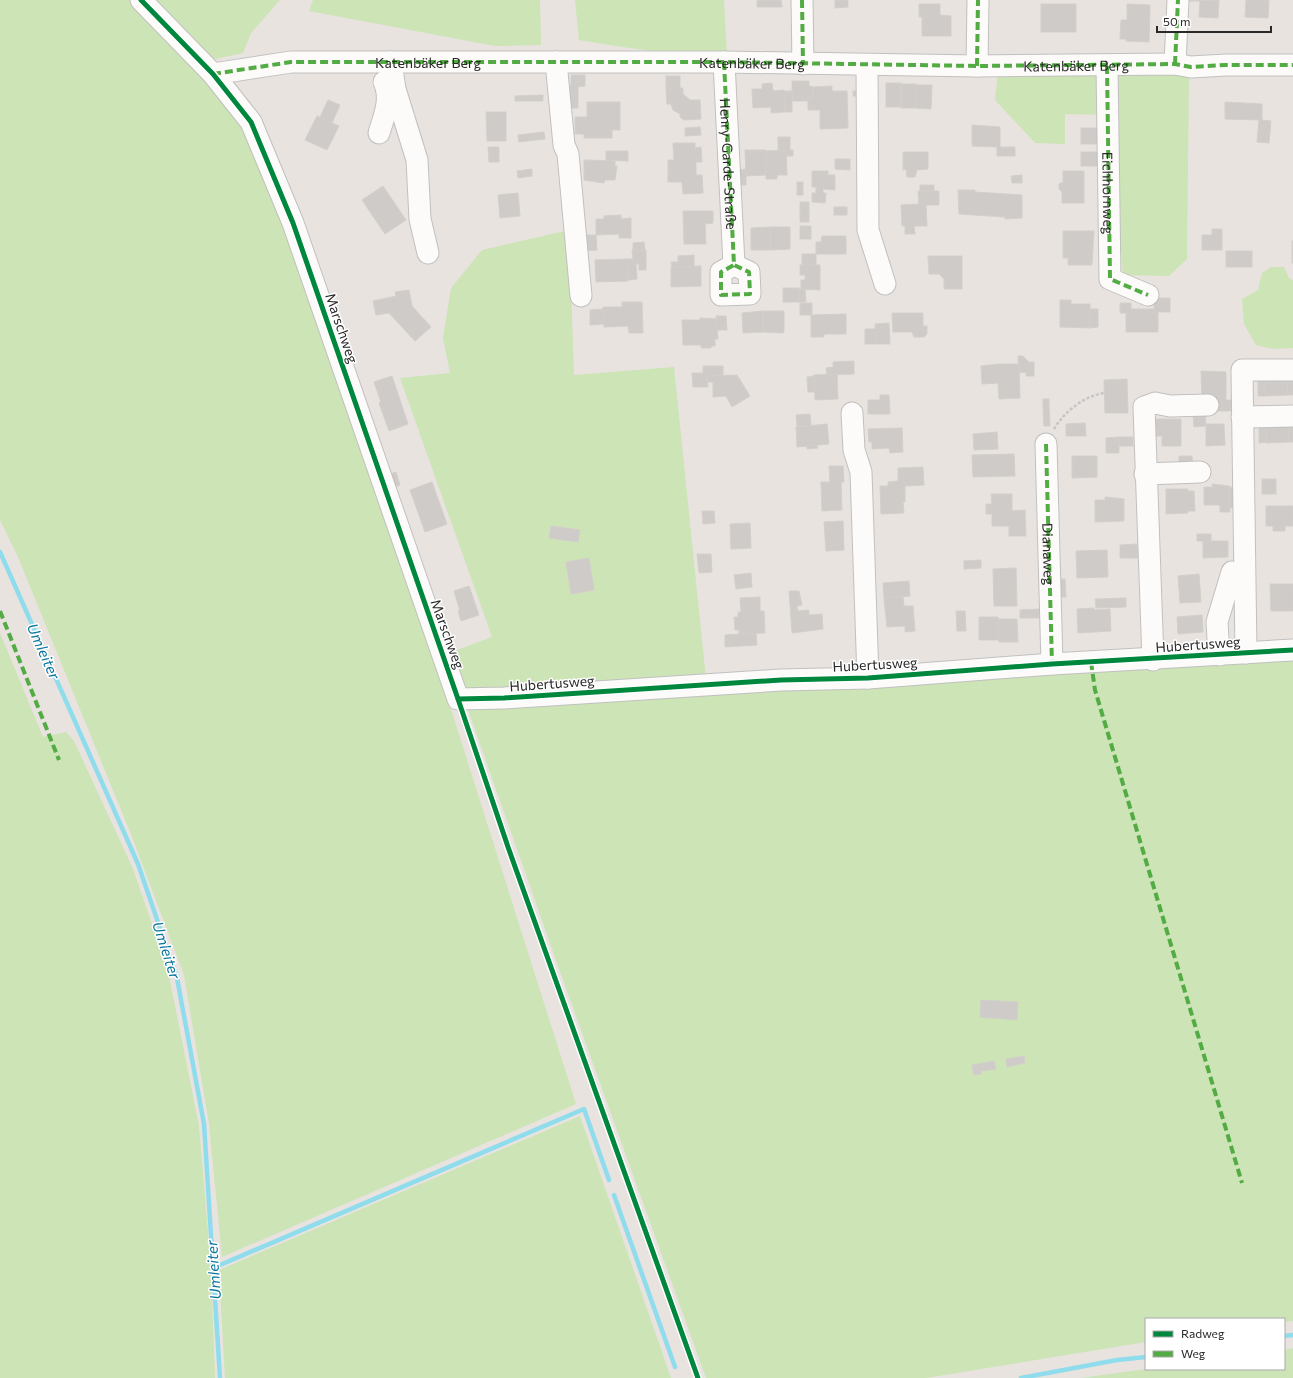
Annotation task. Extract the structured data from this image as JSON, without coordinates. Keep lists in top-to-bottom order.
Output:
{
  "streets": {
    "street": [
      "Katenbäker Berg",
      "Henry-Garde-Straße",
      "Eichhornweg",
      "Marschweg",
      "Dianaweg",
      "Hubertusweg"
    ]
  },
  "crossings": [
    ["Katenbäker Berg", "Henry-Garde-Straße"],
    ["Katenbäker Berg", "Eichhornweg"],
    ["Katenbäker Berg", "Marschweg"],
    ["Marschweg", "Hubertusweg"],
    ["Dianaweg", "Hubertusweg"]
  ],
  "water": ["Umleiter"],
  "legend": ["Radweg", "Weg"],
  "scale_bar": "50 m"
}
